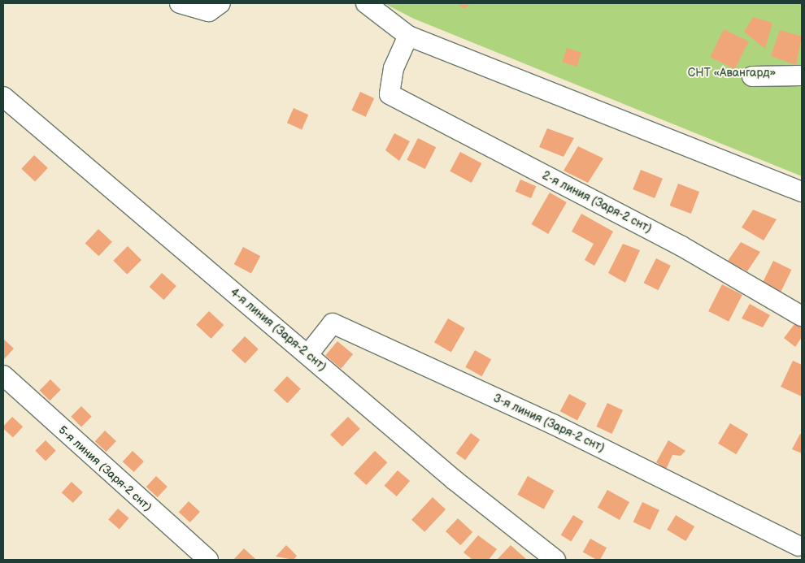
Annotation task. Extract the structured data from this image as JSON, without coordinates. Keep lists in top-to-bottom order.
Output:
{
  "streets": {
    "street": [
      "2-я линия (Заря-2 снт)",
      "4-я линия (Заря-2 снт)",
      "3-я линия (Заря-2 снт)",
      "5-я линия (Заря-2 снт)"
    ]
  },
  "crossings": [
    ["4-я линия (Заря-2 снт)", "3-я линия (Заря-2 снт)"]
  ],
  "parks": ["СНТ «Авангард»"]
}
